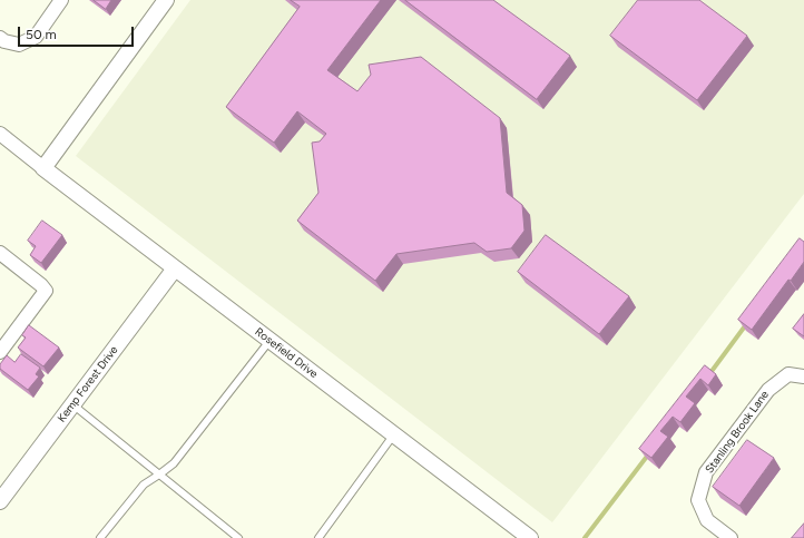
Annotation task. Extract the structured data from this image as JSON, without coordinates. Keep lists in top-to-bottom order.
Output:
{
  "streets": {
    "street": ["Rosefield Drive", "Kemp Forest Drive", "Stanling Brook Lane"]
  },
  "crossings": [
    ["Rosefield Drive", "Kemp Forest Drive"]
  ],
  "scale_bar": "50 m"
}
